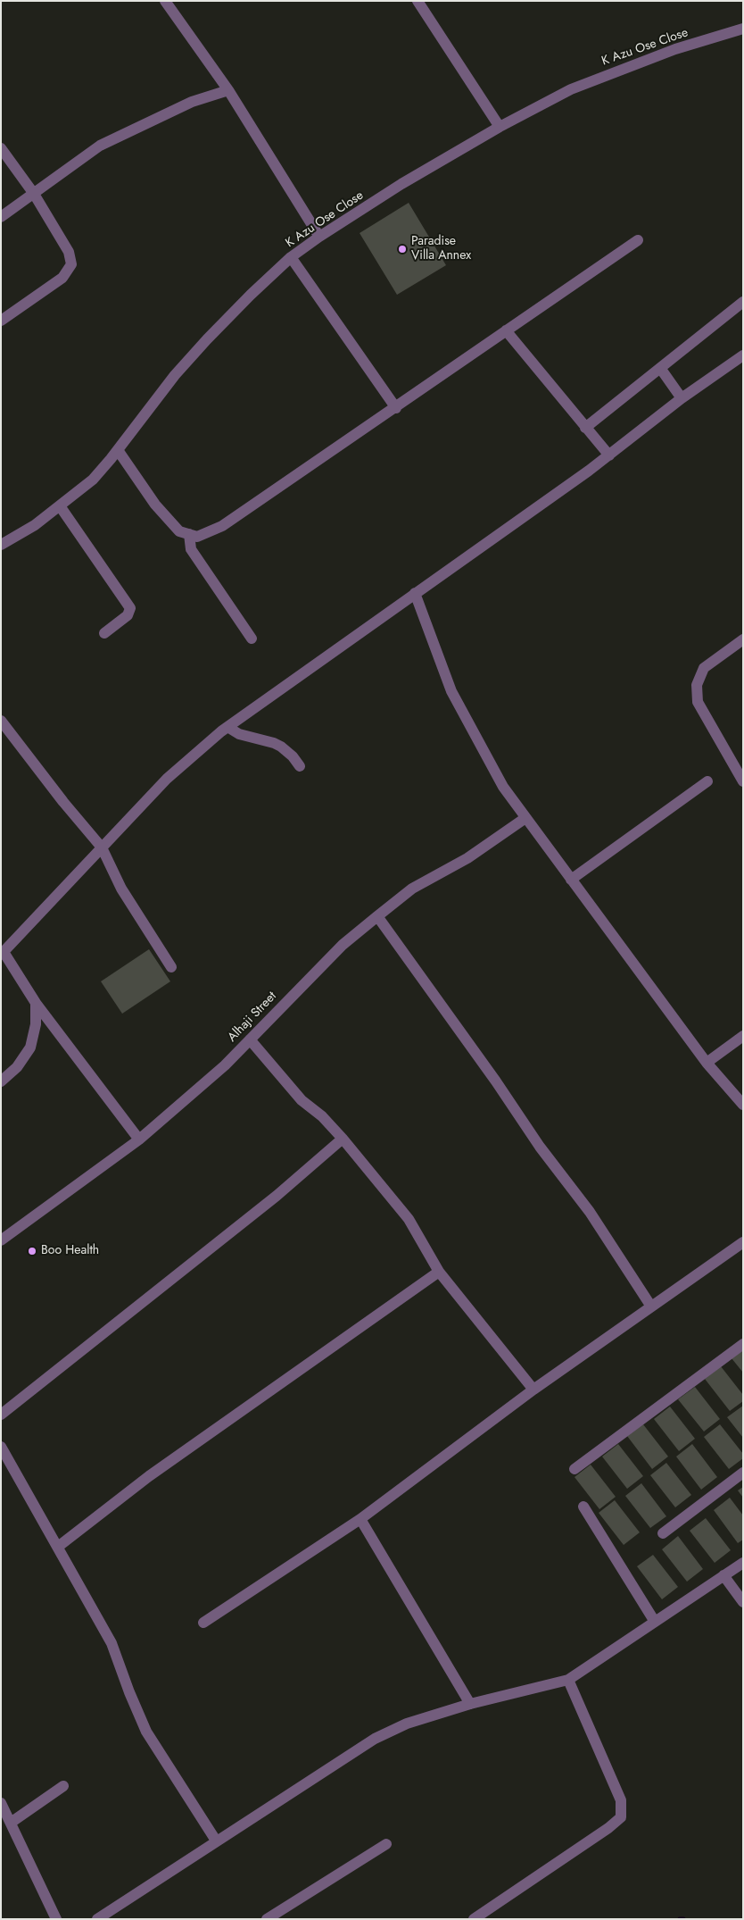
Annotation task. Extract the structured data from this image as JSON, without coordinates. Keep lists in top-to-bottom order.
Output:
{
  "streets": {
    "street": ["K Azu Ose Close", "Alhaji Street"]
  },
  "places": ["Paradise Villa Annex", "Boo Health"]
}
